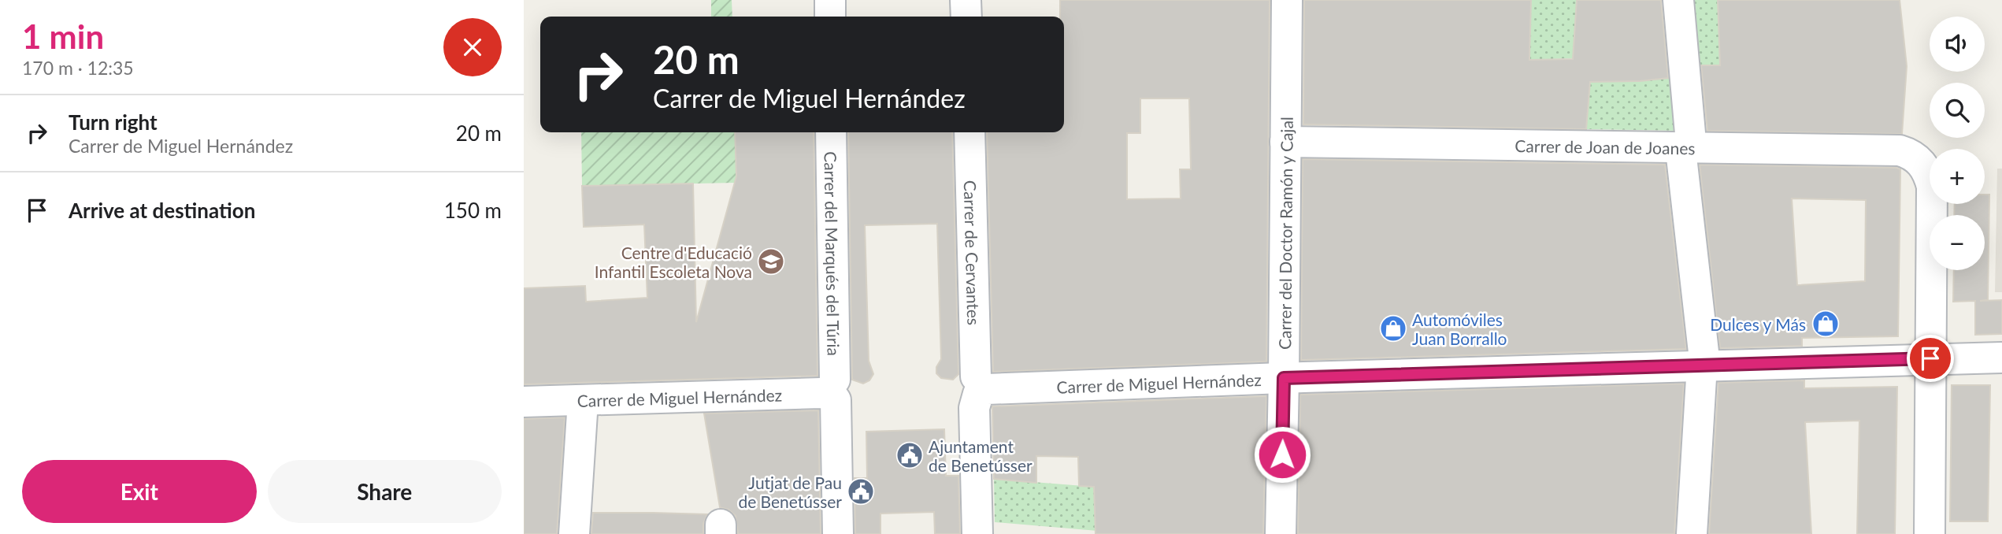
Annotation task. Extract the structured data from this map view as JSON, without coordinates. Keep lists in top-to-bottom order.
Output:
{
  "streets": {
    "street": [
      "Carrer de Joan de Joanes",
      "Carrer del Doctor Ramón y Cajal",
      "Carrer de Cervantes",
      "Carrer del Marqués del Túria",
      "Carrer de Miguel Hernández"
    ]
  },
  "crossings": [
    ["Carrer de Joan de Joanes", "Carrer del Doctor Ramón y Cajal"],
    ["Carrer de Joan de Joanes", "Carrer de Miguel Hernández"],
    ["Carrer del Doctor Ramón y Cajal", "Carrer de Miguel Hernández"],
    ["Carrer de Cervantes", "Carrer de Miguel Hernández"],
    ["Carrer del Marqués del Túria", "Carrer de Miguel Hernández"]
  ],
  "places": {
    "school or university": ["Centre d'Educació Infantil Escoleta Nova"],
    "shop": ["Dulces y Más", "Automóviles Juan Borrallo"],
    "public building": ["Ajuntament de Benetússer", "Jutjat de Pau de Benetússer"]
  },
  "page": {
    "heading": ["1 min", "170 m · 12:35"],
    "map_buttons": ["+", "−"],
    "turn": ["20 m", "Carrer de Miguel Hernández"],
    "list": [
      {
        "name": "Turn right",
        "note": "Carrer de Miguel Hernández",
        "value": "20 m"
      },
      {
        "name": "Arrive at destination",
        "value": "150 m"
      }
    ],
    "buttons": ["Exit", "Share"]
  }
}
